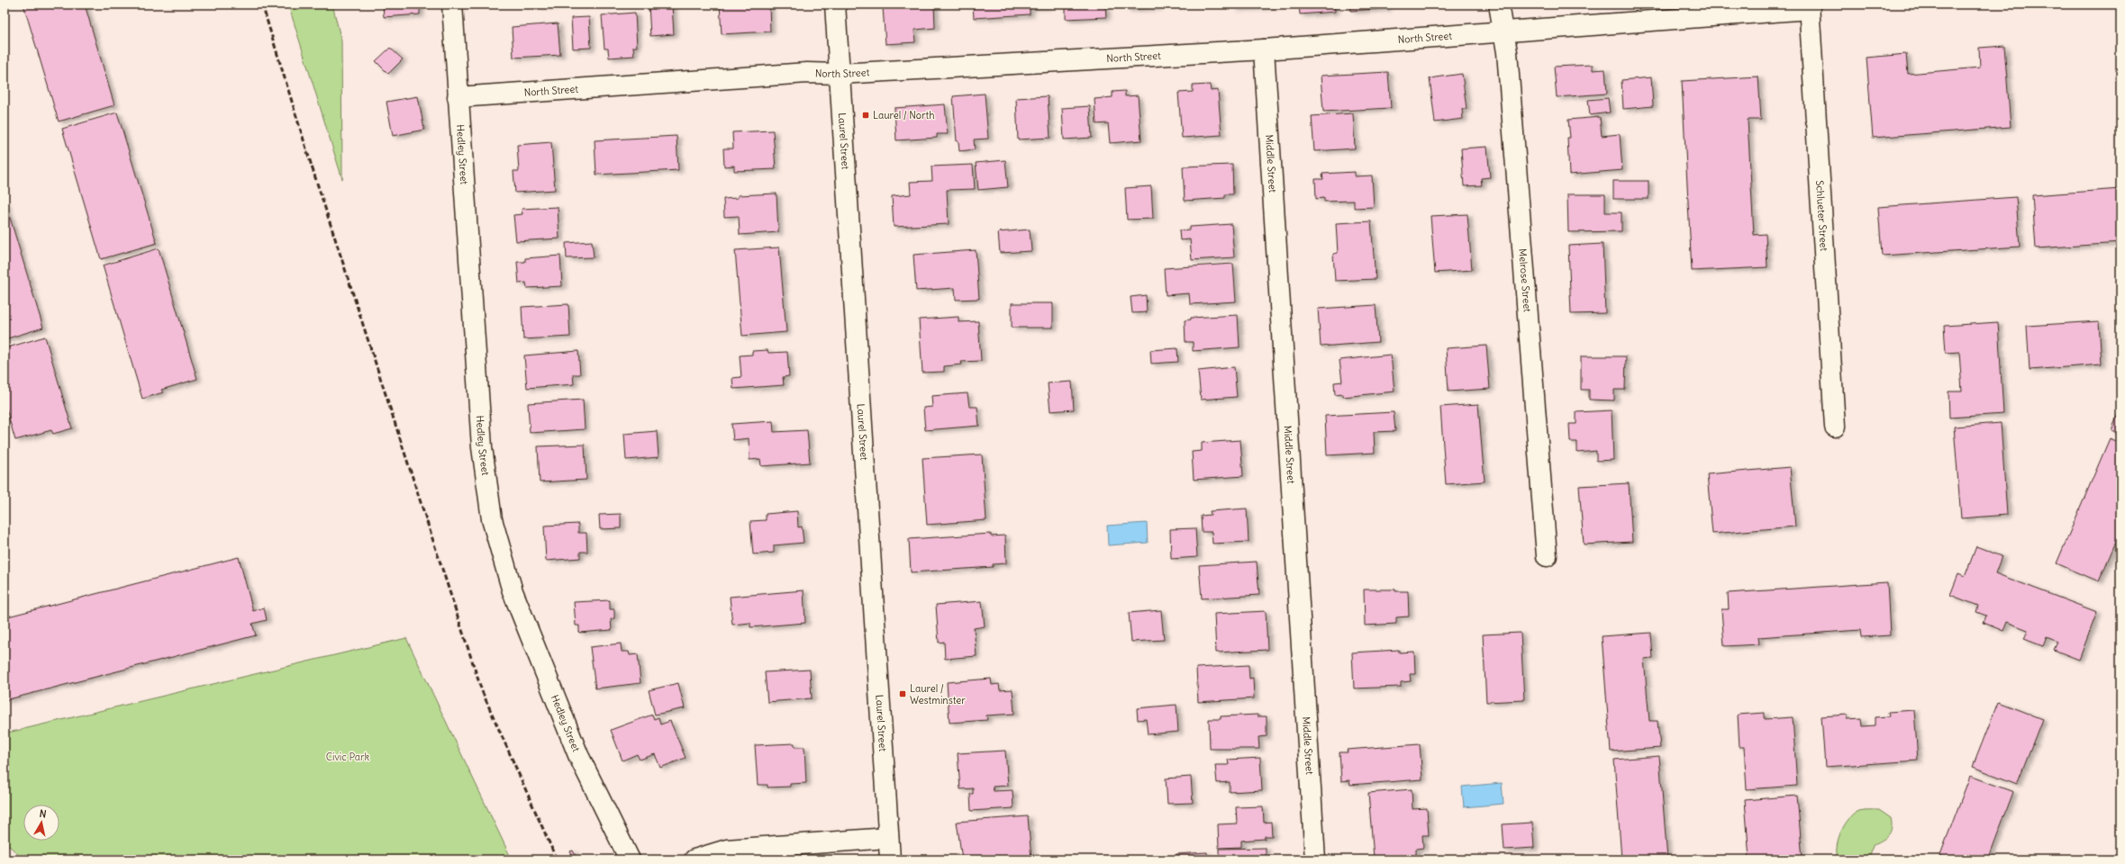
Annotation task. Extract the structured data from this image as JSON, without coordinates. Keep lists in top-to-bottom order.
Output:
{
  "streets": {
    "street": [
      "North Street",
      "Laurel Street",
      "Hedley Street",
      "Middle Street",
      "Schlueter Street",
      "Melrose Street"
    ]
  },
  "crossings": [
    ["North Street", "Laurel Street"],
    ["North Street", "Hedley Street"],
    ["North Street", "Middle Street"],
    ["North Street", "Schlueter Street"],
    ["North Street", "Melrose Street"]
  ],
  "parks": ["Civic Park"],
  "places": {
    "transit": ["Laurel / North", "Laurel / Westminster"]
  },
  "north": "top"
}
